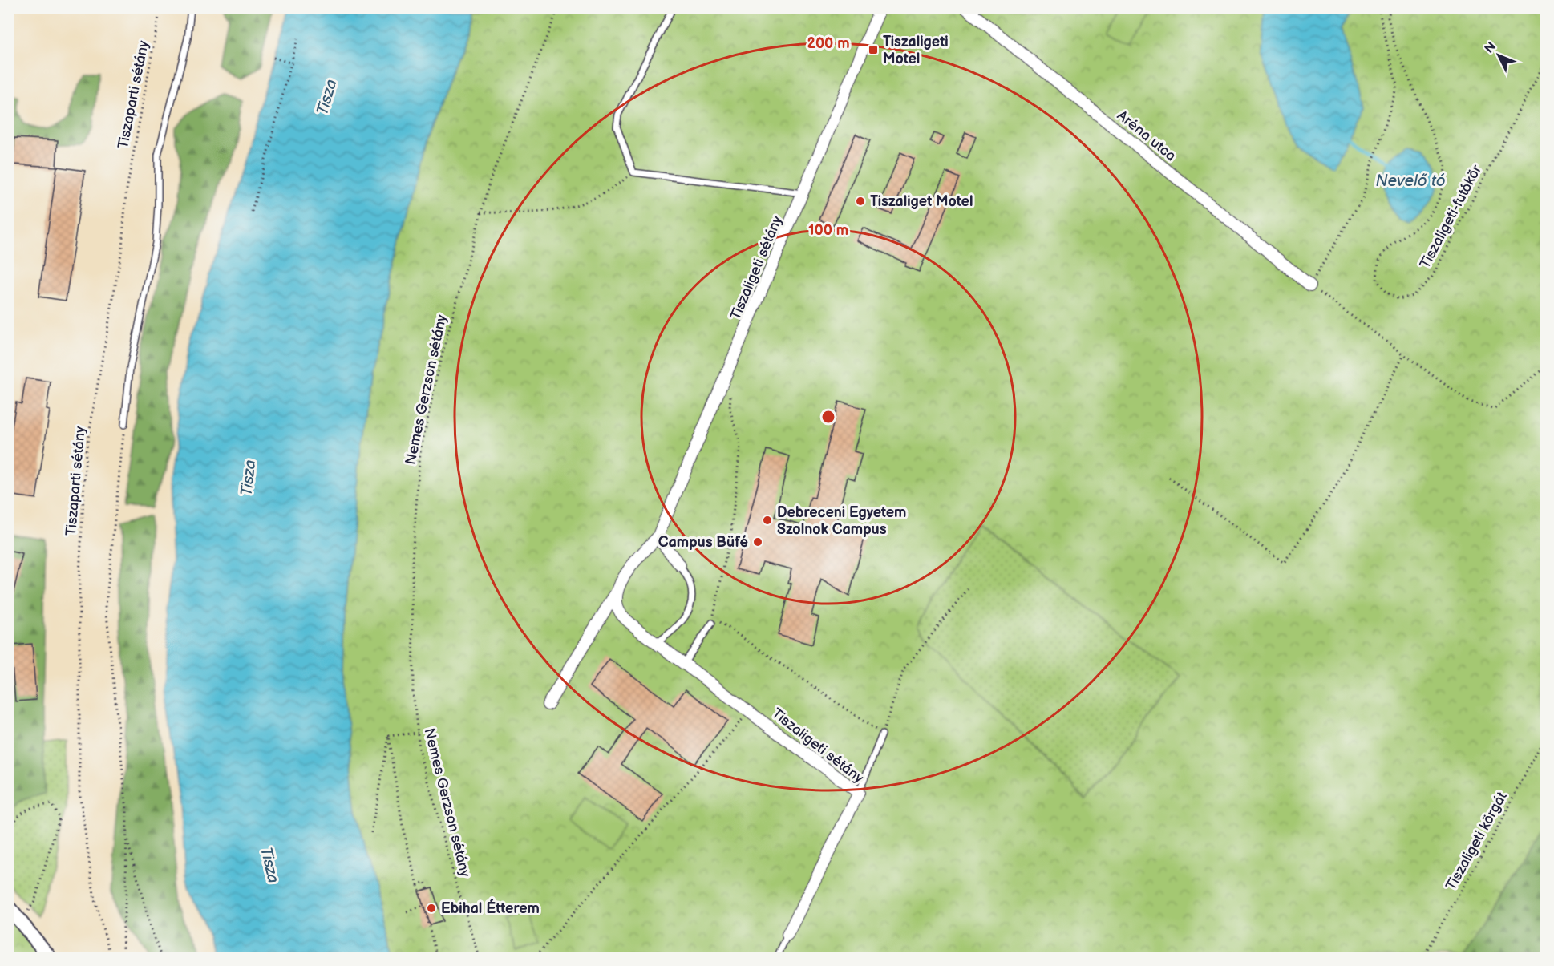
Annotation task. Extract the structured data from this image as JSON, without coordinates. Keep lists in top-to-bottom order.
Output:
{
  "streets": {
    "street": ["Aréna utca", "Tiszaligeti sétány"],
    "path": [
      "Tiszaparti sétány",
      "Tiszaligeti-futókör",
      "Nemes Gerzson sétány",
      "Tiszaligeti körgát"
    ]
  },
  "water": ["Tisza", "Nevelő tó"],
  "places": {
    "transit": ["Tiszaligeti Motel"],
    "other": [
      "Tiszaliget Motel",
      "Debreceni Egyetem Szolnok Campus",
      "Campus Büfé",
      "Ebihal Étterem"
    ]
  },
  "north": "top left",
  "rings": ["200 m", "100 m"]
}
